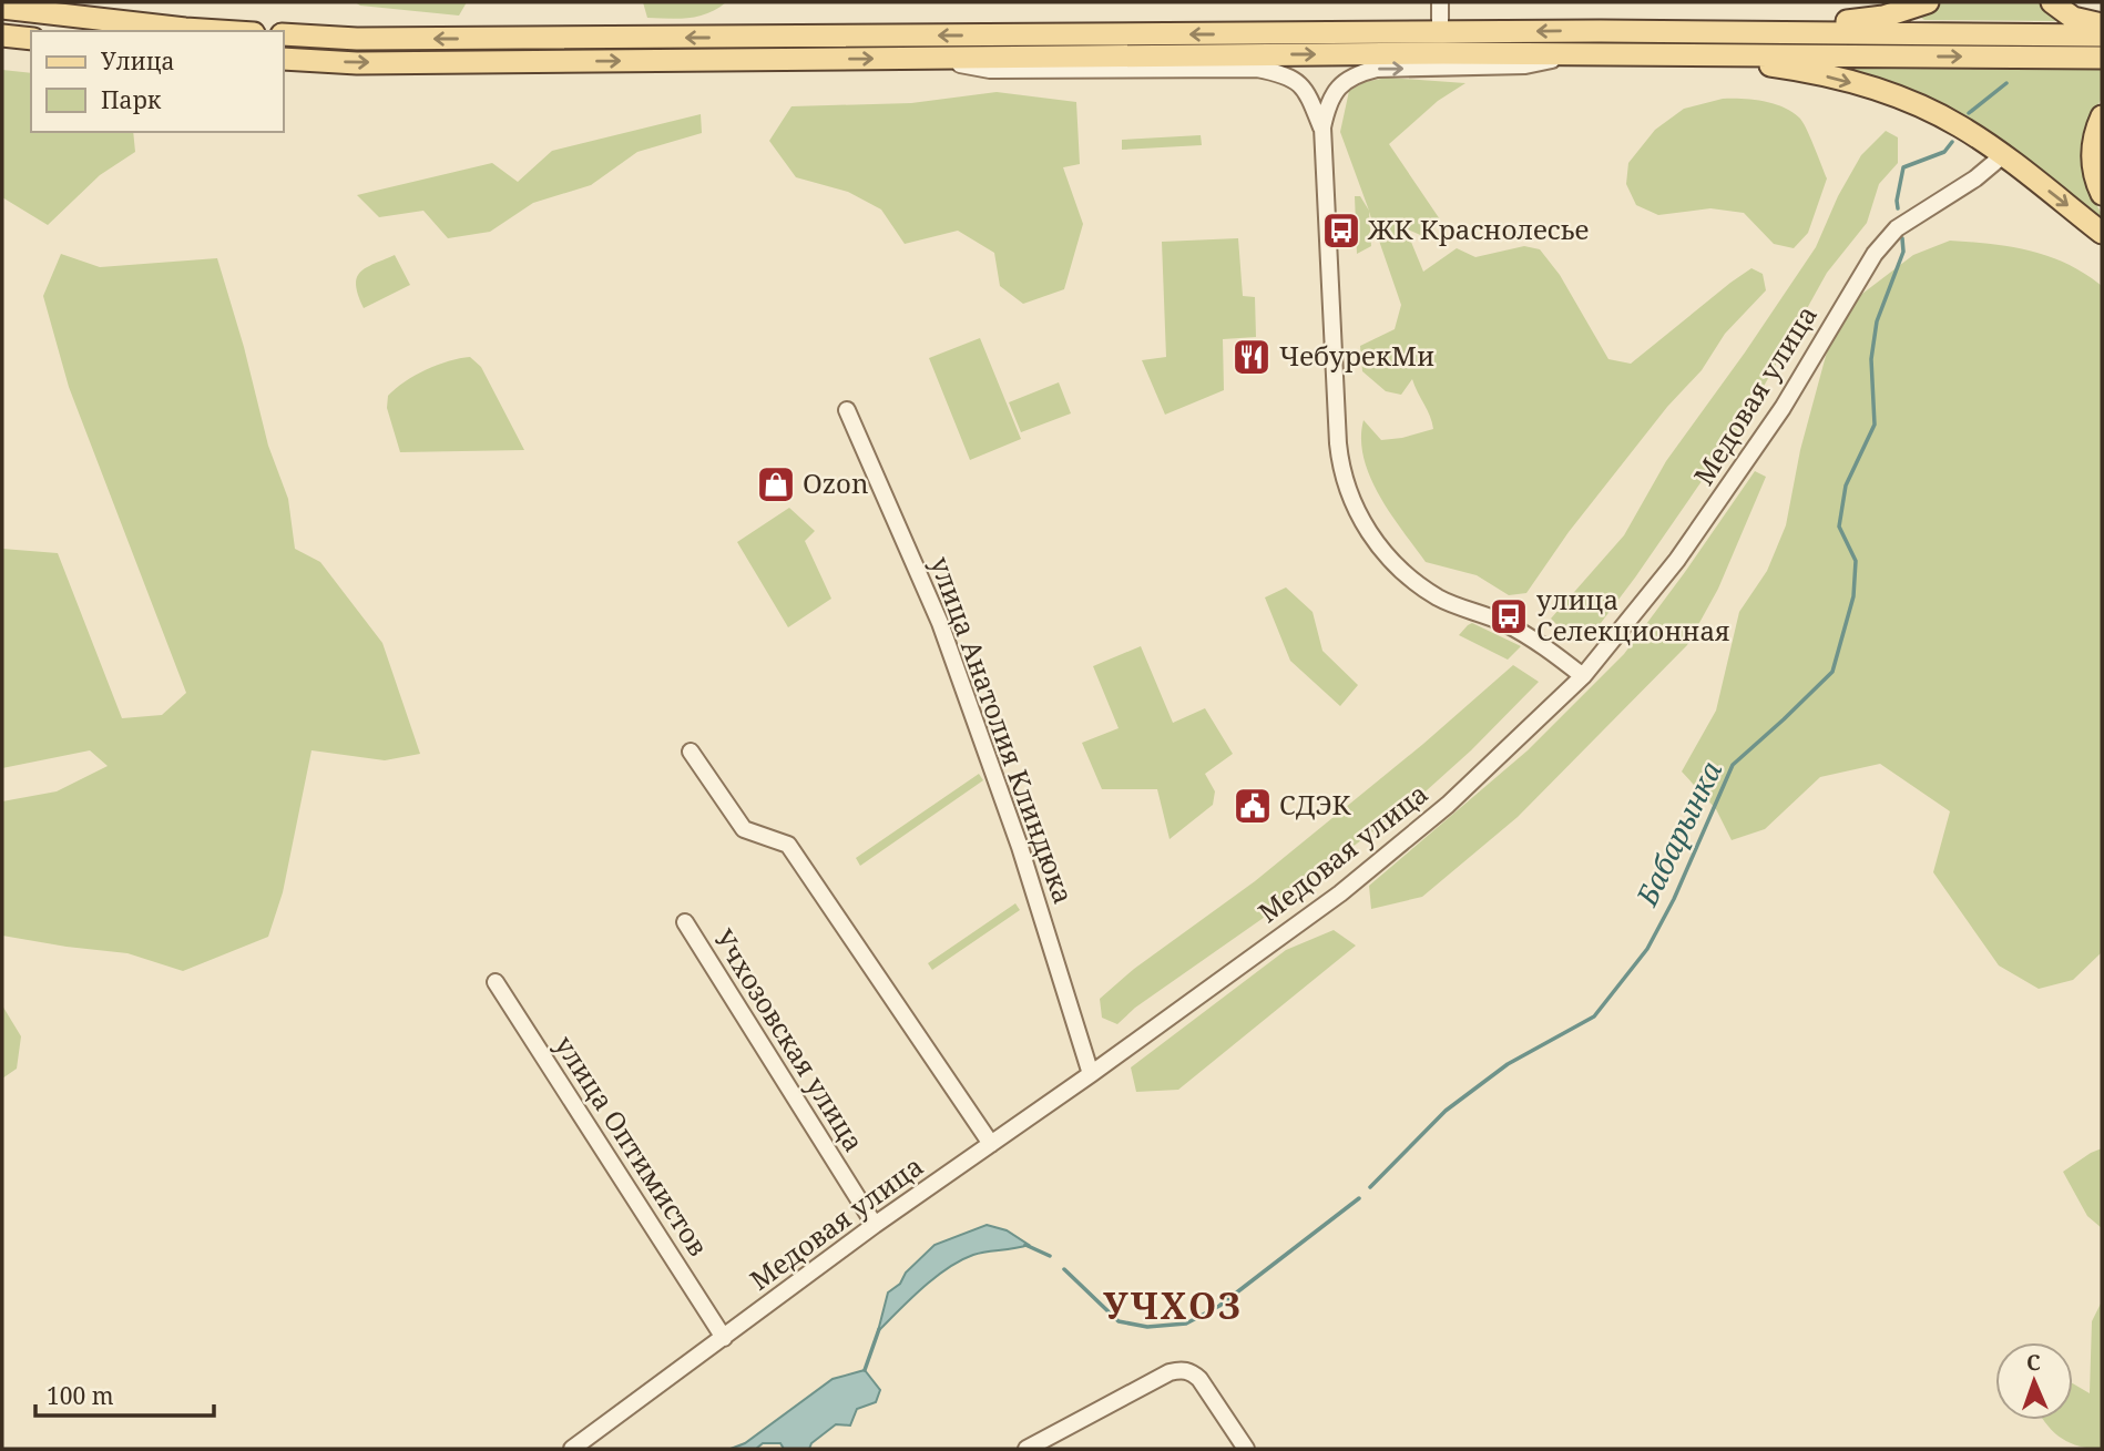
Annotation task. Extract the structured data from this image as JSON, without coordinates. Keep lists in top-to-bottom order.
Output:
{
  "streets": {
    "street": [
      "Медовая улица",
      "улица Анатолия Клиндюка",
      "Учхозовская улица",
      "улица Оптимистов"
    ]
  },
  "crossings": [
    ["Медовая улица", "улица Анатолия Клиндюка"],
    ["Медовая улица", "Учхозовская улица"],
    ["Медовая улица", "улица Оптимистов"]
  ],
  "districts": ["УЧХОЗ"],
  "water": ["Бабарынка"],
  "places": {
    "bus stop": ["ЖК Краснолесье", "улица Селекционная"],
    "restaurant": ["ЧебурекМи"],
    "shop": ["Ozon"],
    "public building": ["СДЭК"]
  },
  "legend": ["Улица", "Парк"],
  "scale_bar": "100 m",
  "north": "top"
}
